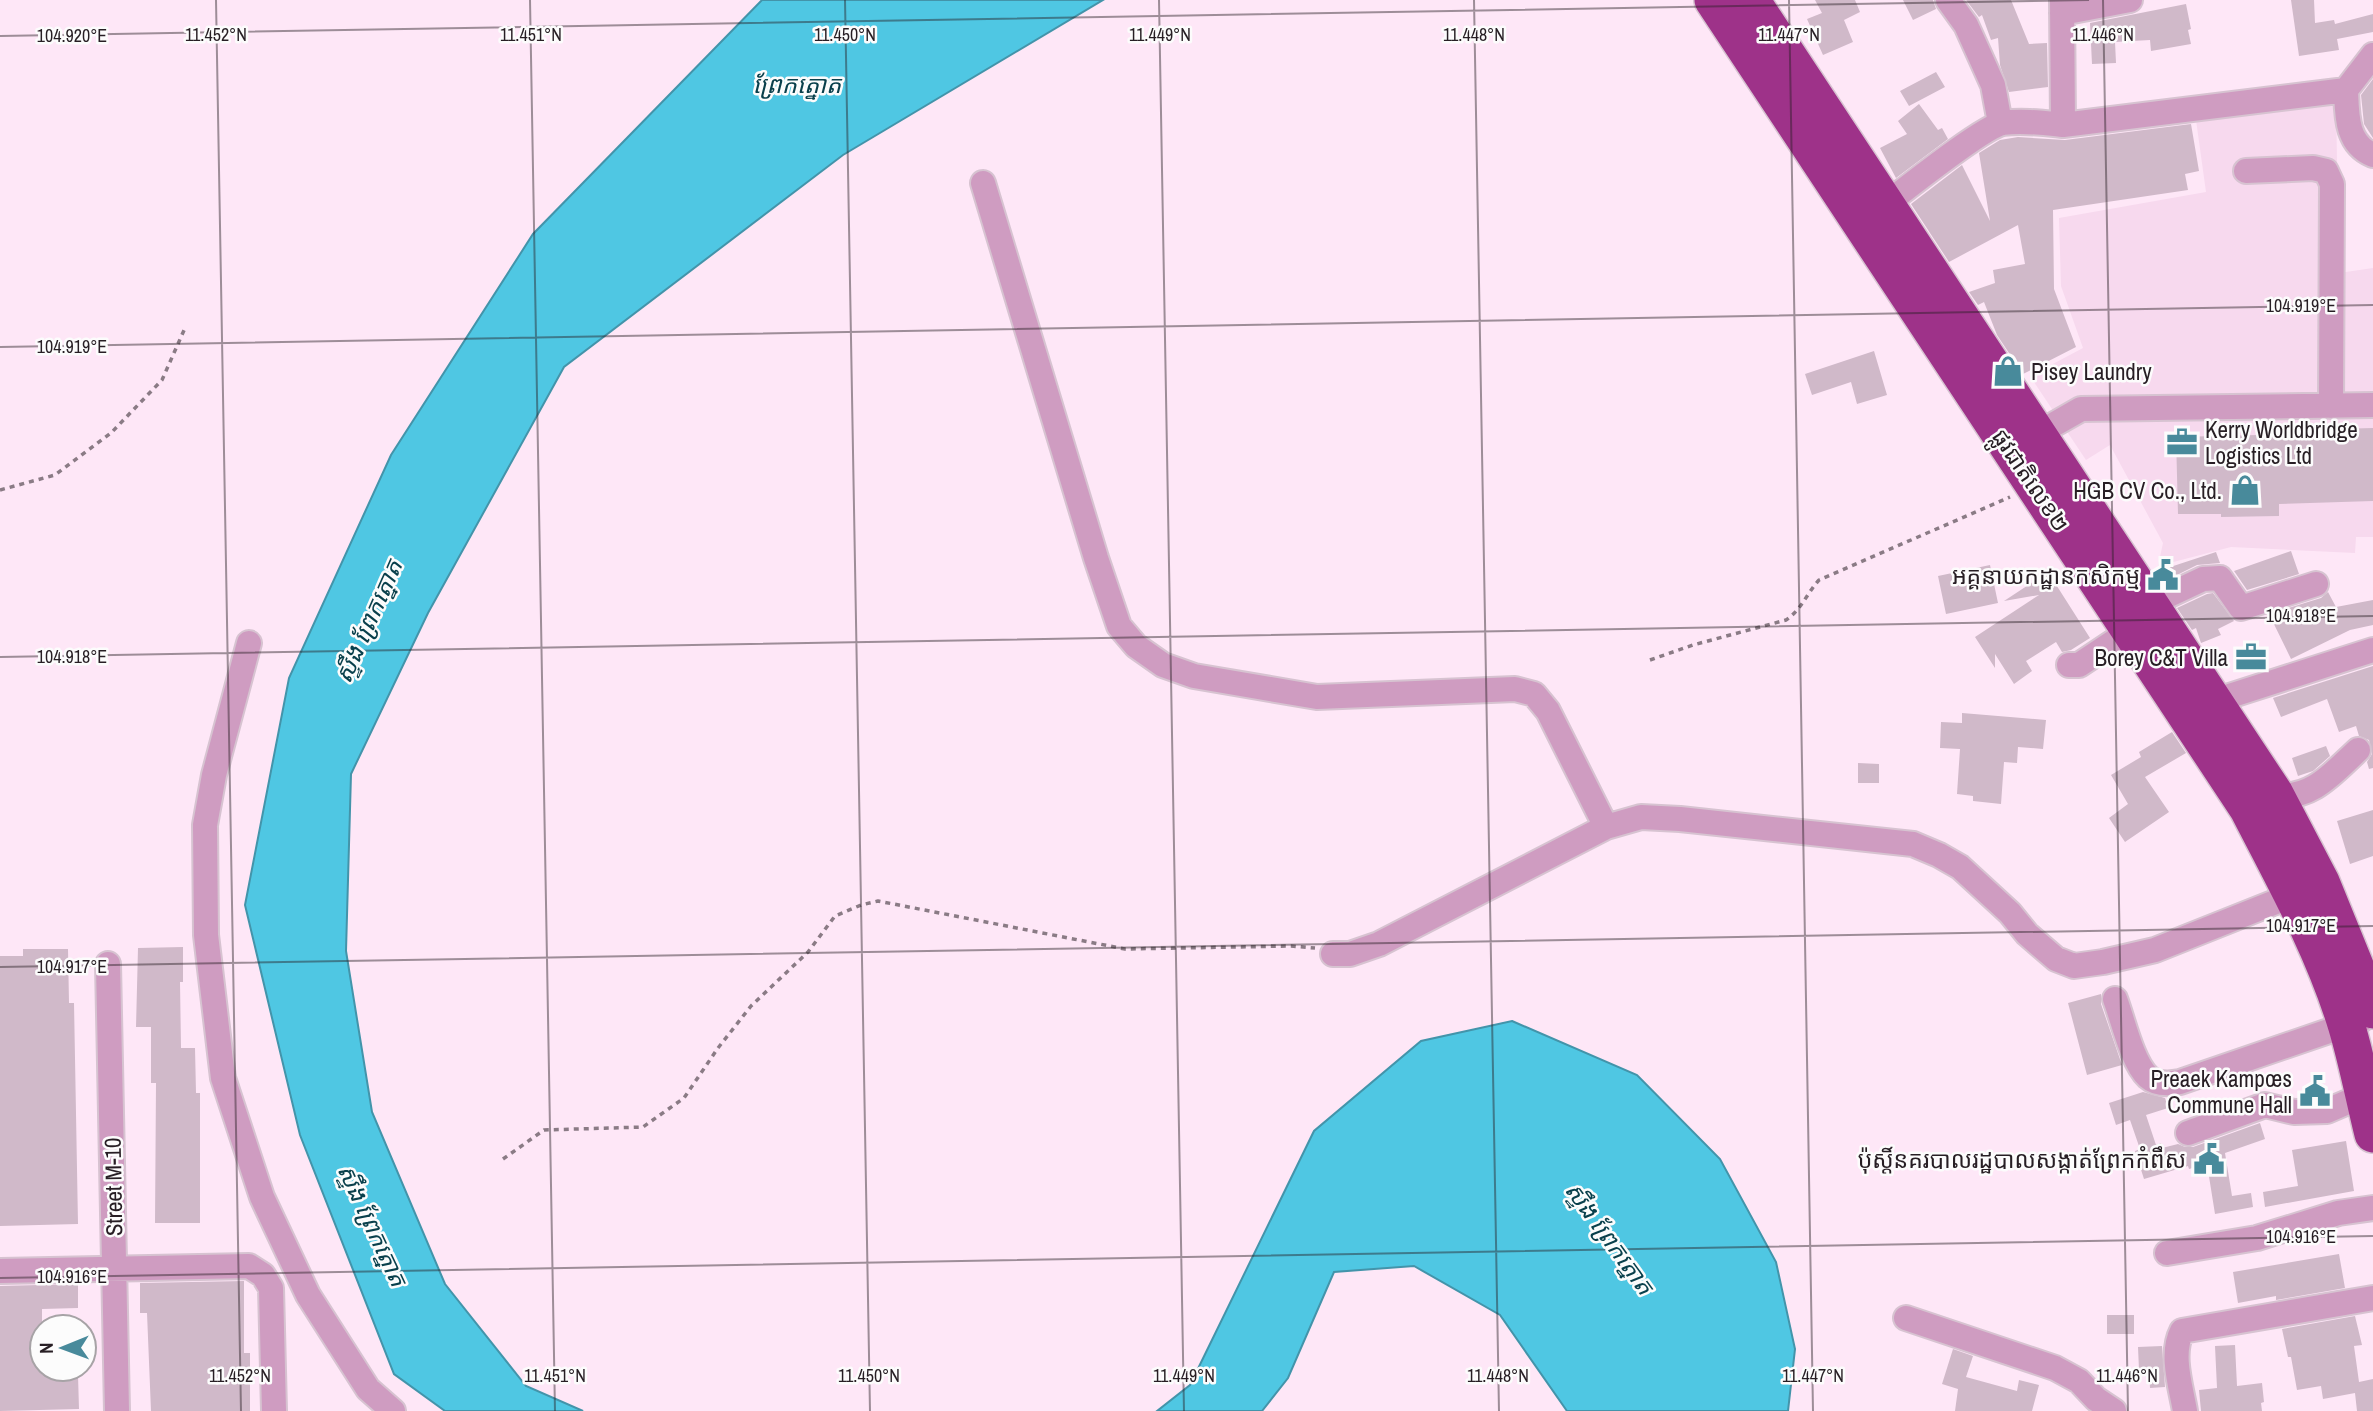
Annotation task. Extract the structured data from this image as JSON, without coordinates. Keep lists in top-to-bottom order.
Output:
{
  "streets": {
    "highway": ["ផ្លូវជាតិលេខ២"],
    "street": ["Street M-10"]
  },
  "water": ["ព្រែកត្នោត", "ស្ទឹង ព្រែកត្នោត"],
  "places": {
    "shop": ["Pisey Laundry", "HGB CV Co., Ltd."],
    "office": ["Kerry Worldbridge Logistics Ltd", "Borey C&T Villa"],
    "public building": ["អគ្គនាយកដ្ឋានកសិកម្ម", "Preaek Kampœs Commune Hall", "ប៉ុស្តិ៍នគរបាលរដ្ឋបាលសង្កាត់ព្រែកកំពឹស"]
  },
  "north": "left",
  "coordinates": [
    "11.452°N",
    "11.451°N",
    "11.450°N",
    "11.449°N",
    "11.448°N",
    "11.447°N",
    "11.446°N",
    "104.920°E",
    "104.919°E",
    "104.918°E",
    "104.917°E",
    "104.916°E"
  ]
}
